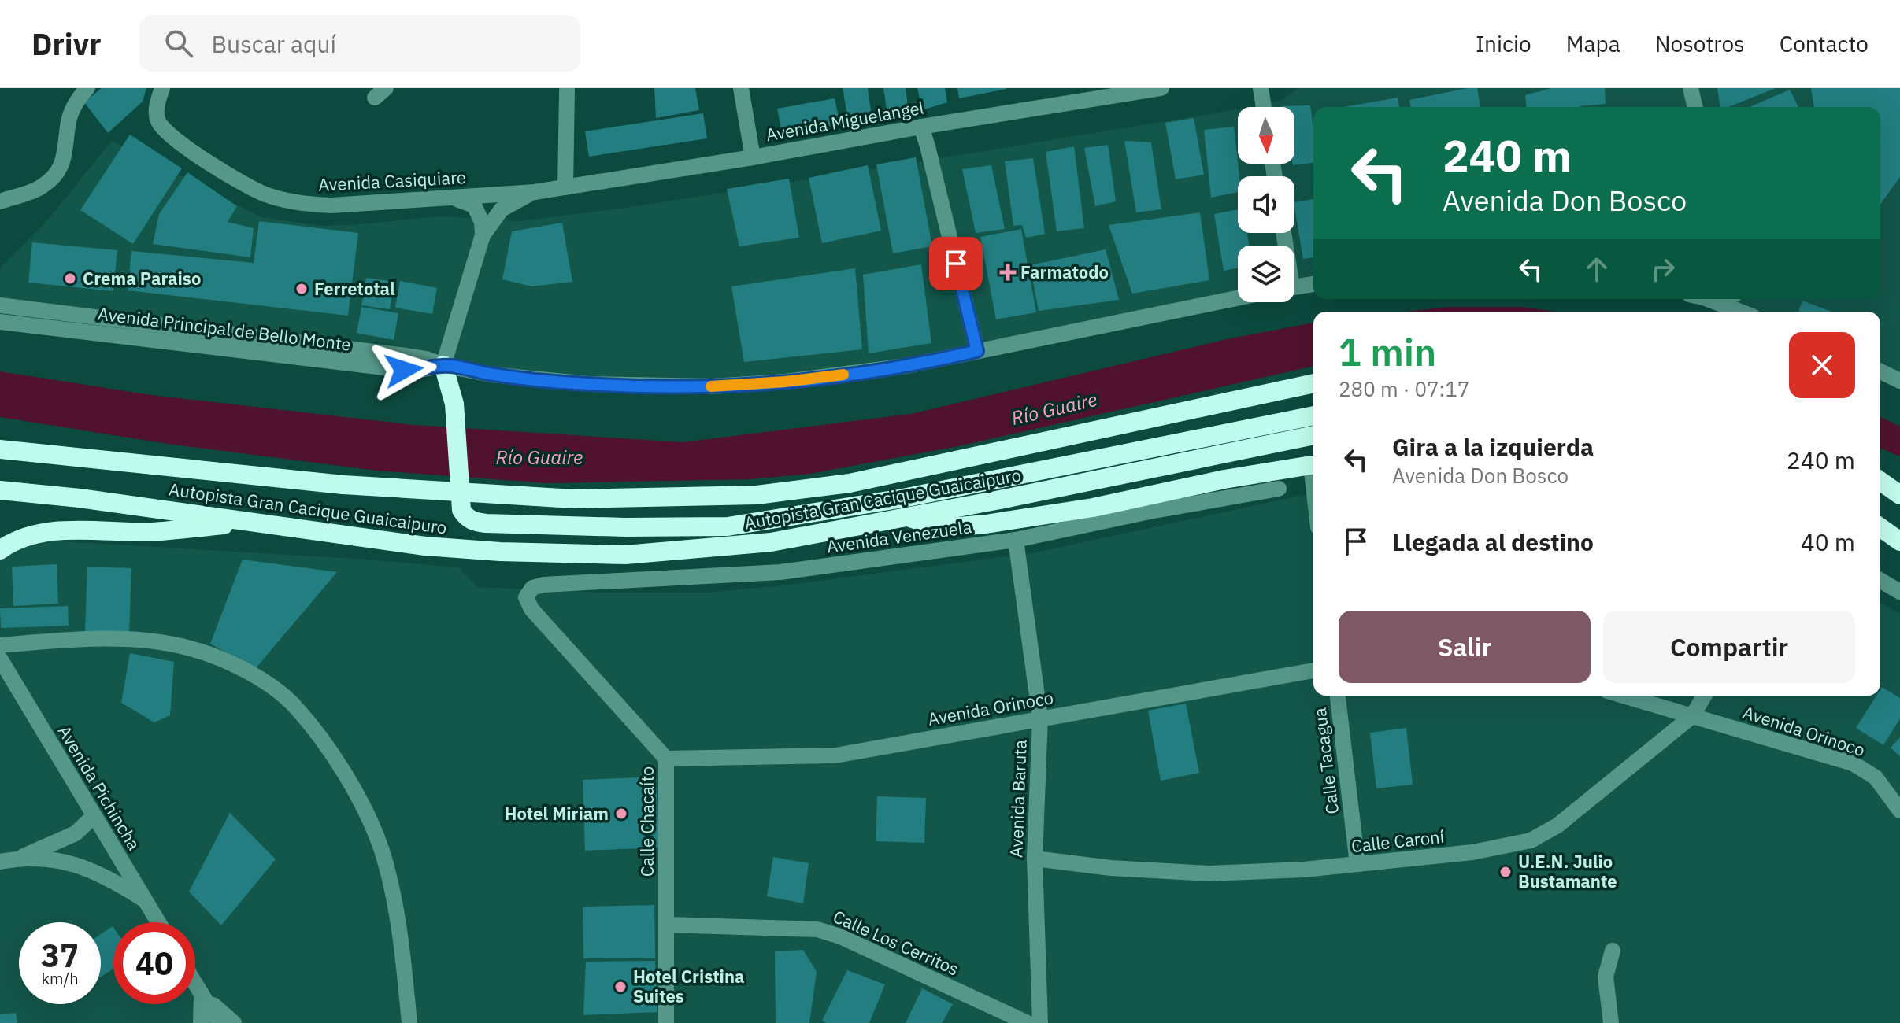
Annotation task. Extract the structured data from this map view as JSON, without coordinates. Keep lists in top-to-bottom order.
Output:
{
  "streets": {
    "highway": ["Autopista Gran Cacique Guaicaipuro"],
    "street": [
      "Avenida Miguelangel",
      "Avenida Casiquiare",
      "Avenida Principal de Bello Monte",
      "Avenida Venezuela",
      "Avenida Orinoco",
      "Calle Tacagua",
      "Avenida Pichincha",
      "Avenida Baruta",
      "Calle Chacaíto",
      "Calle Caroní",
      "Calle Los Cerritos"
    ]
  },
  "crossings": [
    ["Avenida Miguelangel", "Avenida Casiquiare"],
    ["Avenida Venezuela", "Avenida Baruta"],
    ["Avenida Venezuela", "Calle Chacaíto"],
    ["Avenida Orinoco", "Avenida Baruta"],
    ["Avenida Orinoco", "Calle Chacaíto"],
    ["Avenida Orinoco", "Calle Caroní"],
    ["Calle Tacagua", "Calle Caroní"],
    ["Avenida Baruta", "Calle Caroní"],
    ["Calle Chacaíto", "Calle Los Cerritos"]
  ],
  "water": ["Río Guaire"],
  "places": {
    "health": ["Farmatodo"],
    "other": [
      "Crema Paraiso",
      "Ferretotal",
      "Hotel Miriam",
      "U.E.N. Julio Bustamante",
      "Hotel Cristina Suites"
    ]
  },
  "north": "bottom",
  "page": {
    "header": "Drivr",
    "search": "Buscar aquí",
    "nav": [
      "Inicio",
      "Mapa",
      "Nosotros",
      "Contacto"
    ],
    "turn": ["240 m", "Avenida Don Bosco"],
    "heading": ["1 min", "280 m · 07:17"],
    "list": [
      {
        "name": "Gira a la izquierda",
        "note": "Avenida Don Bosco",
        "value": "240 m"
      },
      {
        "name": "Llegada al destino",
        "value": "40 m"
      }
    ],
    "buttons": ["Salir", "Compartir"],
    "speed": "37 km/h",
    "limit": "40"
  }
}
